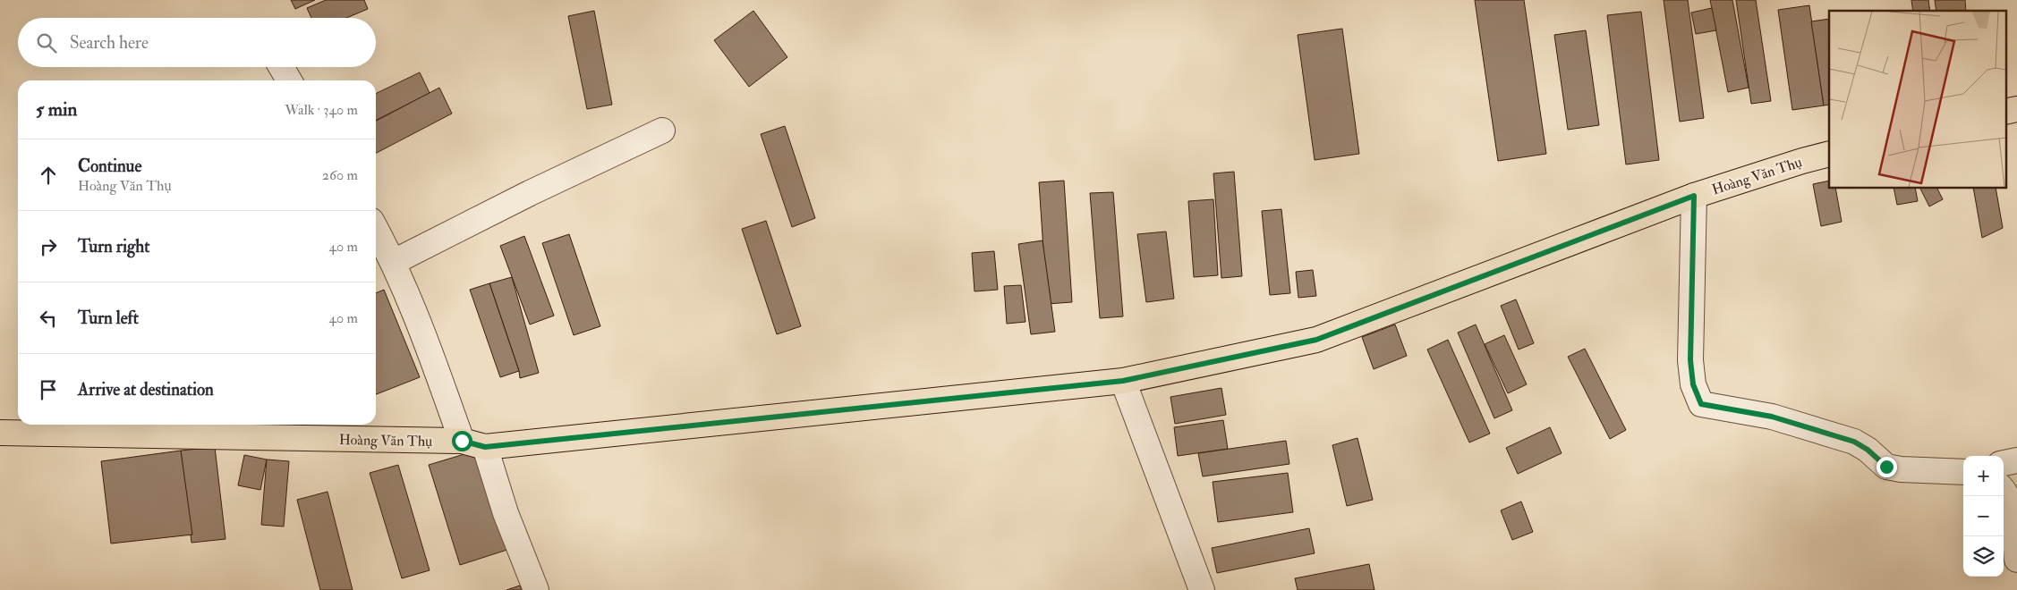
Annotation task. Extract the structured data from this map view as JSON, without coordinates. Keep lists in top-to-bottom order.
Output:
{
  "streets": {
    "main road": ["Hoàng Văn Thụ"]
  },
  "page": {
    "search": "Search here",
    "heading": ["5 min", "Walk · 340 m"],
    "list": [
      ["Continue", "Hoàng Văn Thụ", "260 m"],
      ["Turn right", "40 m"],
      ["Turn left", "40 m"],
      "Arrive at destination"
    ],
    "map_buttons": ["+", "−"]
  }
}
